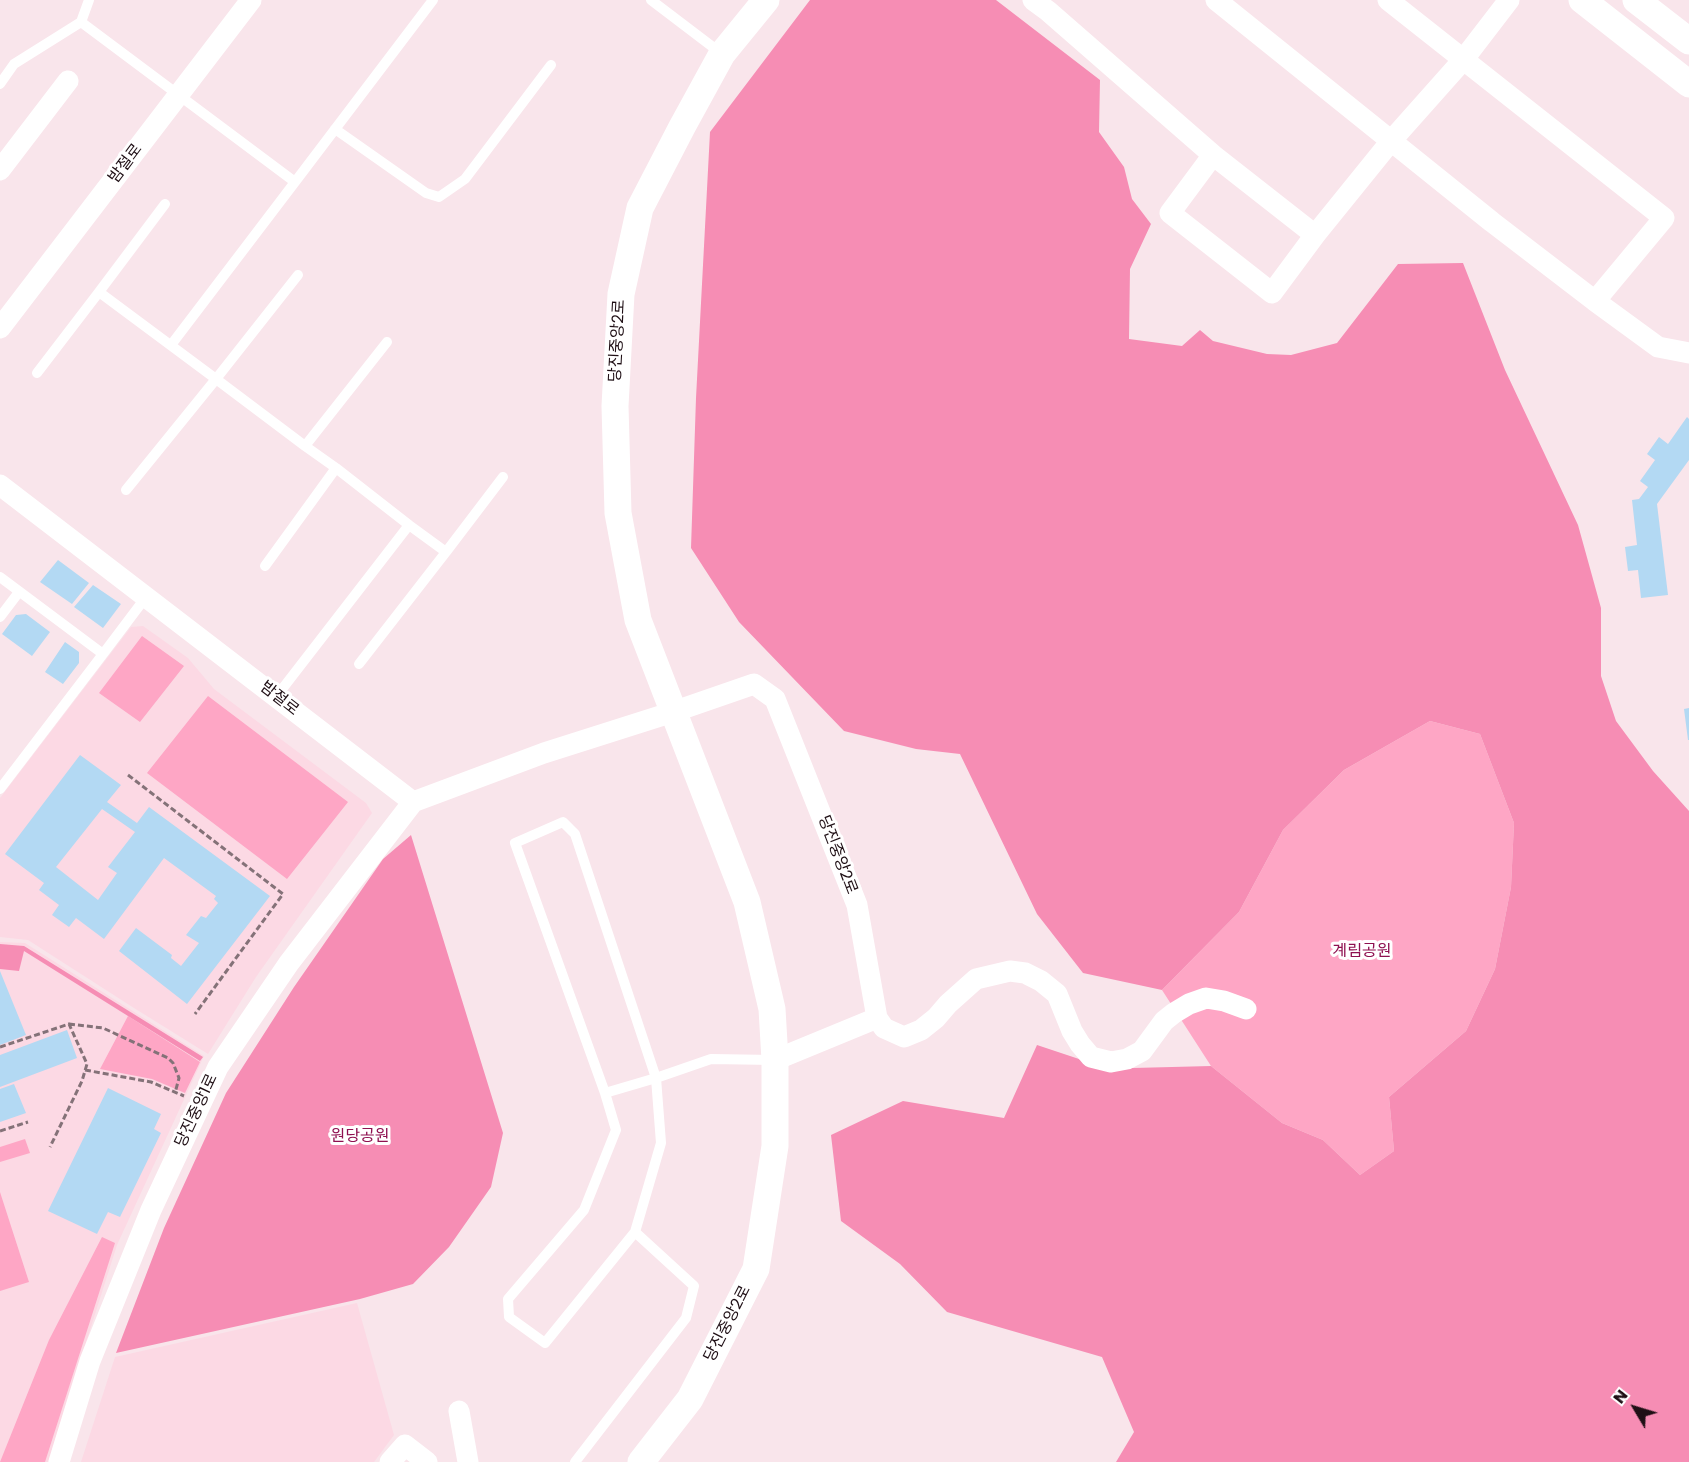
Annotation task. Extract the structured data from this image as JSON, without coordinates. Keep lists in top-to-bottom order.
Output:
{
  "streets": {
    "street": ["밤절로", "당진중앙2로", "당진중앙1로"]
  },
  "crossings": [
    ["밤절로", "당진중앙1로"]
  ],
  "parks": ["계림공원", "원당공원"],
  "north": "top left"
}
